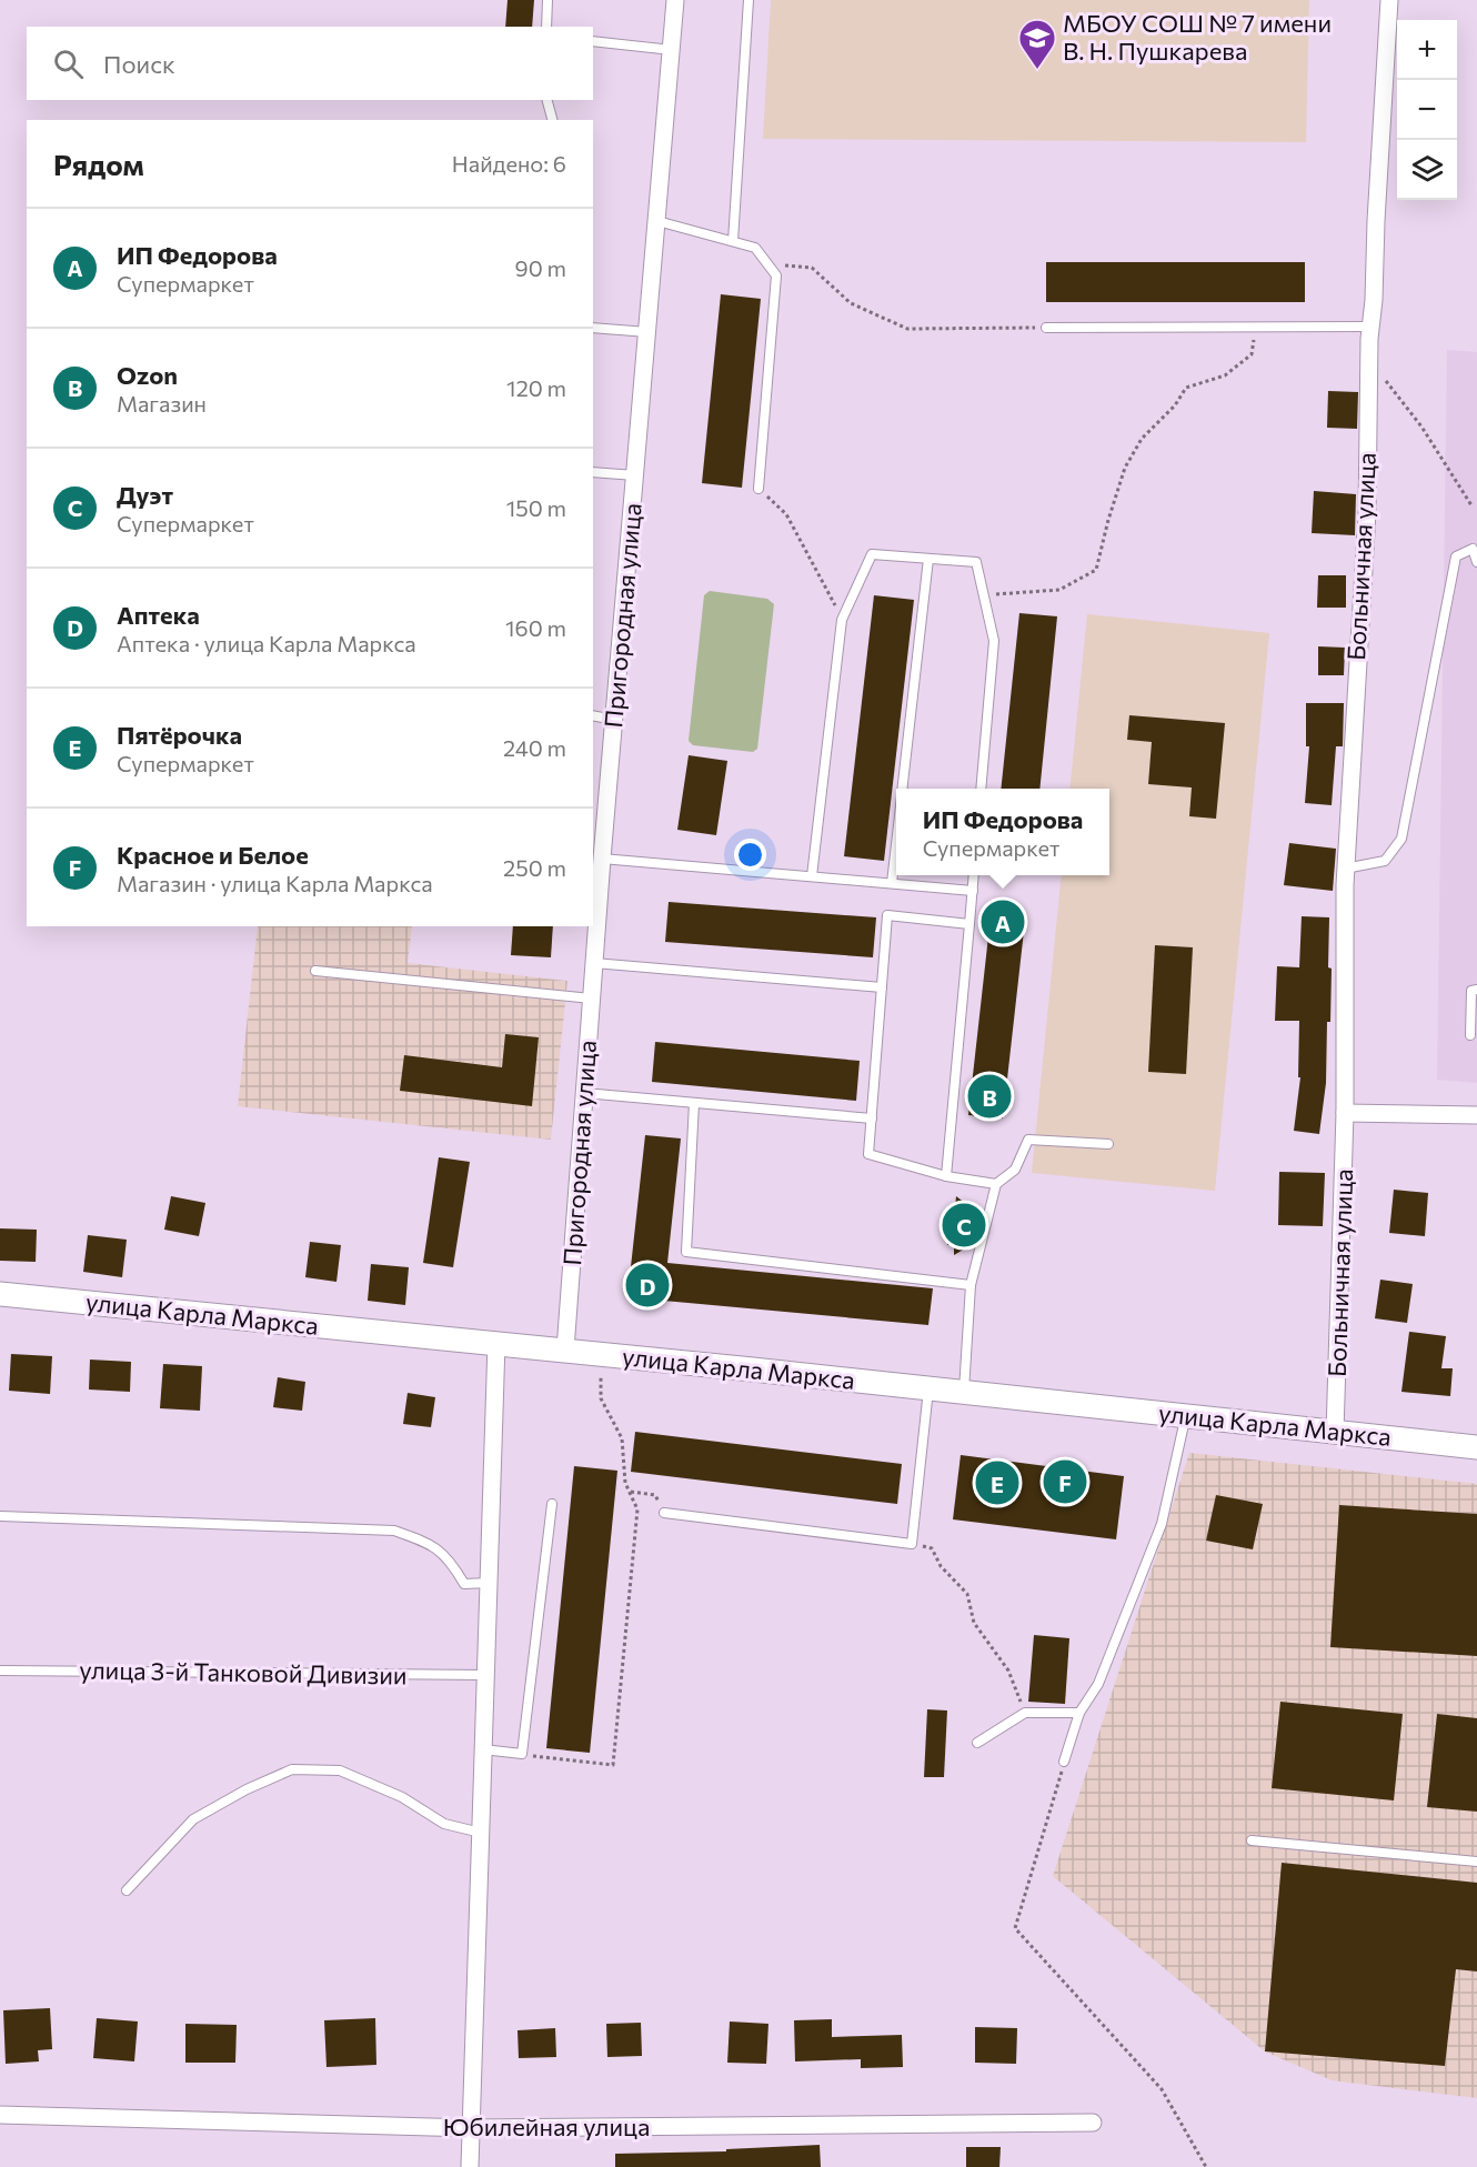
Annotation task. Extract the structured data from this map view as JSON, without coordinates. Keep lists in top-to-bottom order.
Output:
{
  "streets": {
    "main road": ["улица Карла Маркса"],
    "street": ["Больничная улица", "Пригородная улица", "Юбилейная улица"],
    "lane": ["улица 3-й Танковой Дивизии"]
  },
  "crossings": [
    ["Больничная улица", "улица Карла Маркса"],
    ["Пригородная улица", "улица Карла Маркса"]
  ],
  "places": {
    "school or university": ["МБОУ СОШ № 7 имени В. Н. Пушкарева"]
  },
  "page": {
    "map_buttons": ["+", "−"],
    "search": "Поиск",
    "heading": ["Рядом", "Найдено: 6"],
    "list": [
      {
        "mark": "A",
        "name": "ИП Федорова",
        "note": "Супермаркет",
        "value": "90 m"
      },
      {
        "mark": "B",
        "name": "Ozon",
        "note": "Магазин",
        "value": "120 m"
      },
      {
        "mark": "C",
        "name": "Дуэт",
        "note": "Супермаркет",
        "value": "150 m"
      },
      {
        "mark": "D",
        "name": "Аптека",
        "note": "Аптека · улица Карла Маркса",
        "value": "160 m"
      },
      {
        "mark": "E",
        "name": "Пятёрочка",
        "note": "Супермаркет",
        "value": "240 m"
      },
      {
        "mark": "F",
        "name": "Красное и Белое",
        "note": "Магазин · улица Карла Маркса",
        "value": "250 m"
      }
    ],
    "popup": ["ИП Федорова", "Супермаркет"],
    "pins": [
      "A",
      "B",
      "C",
      "D",
      "F",
      "E"
    ]
  }
}
